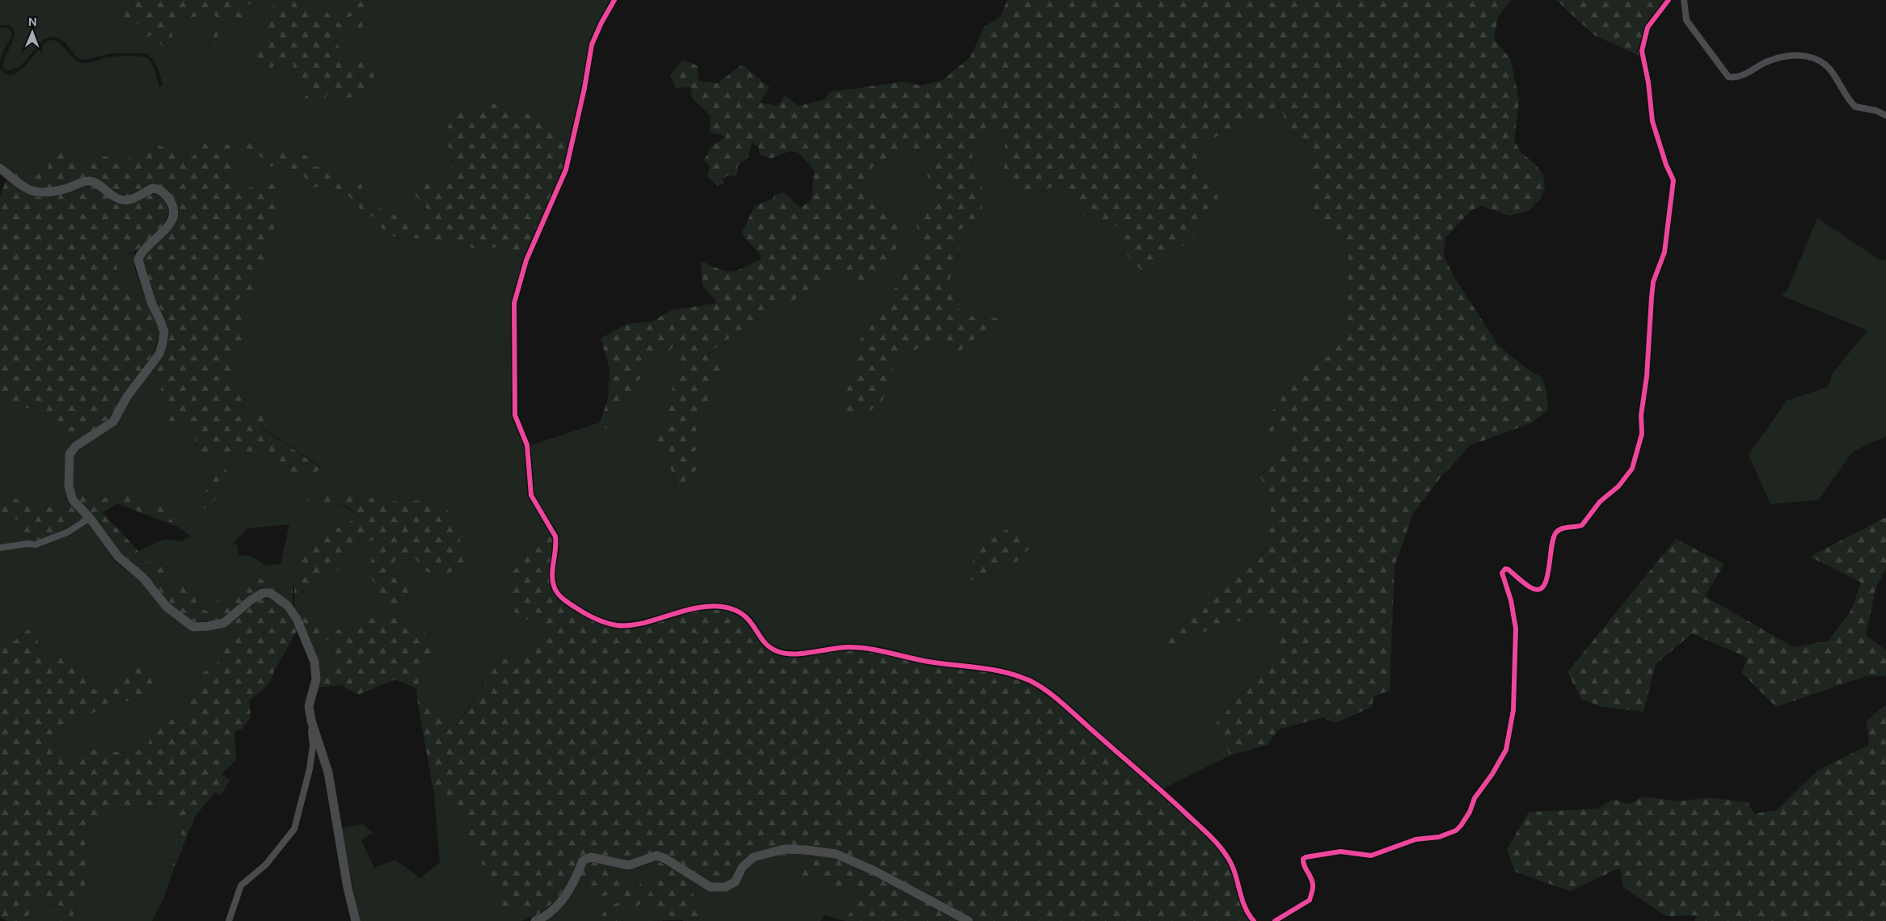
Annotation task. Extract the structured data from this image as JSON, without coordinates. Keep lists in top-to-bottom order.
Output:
{
  "north": "top"
}
